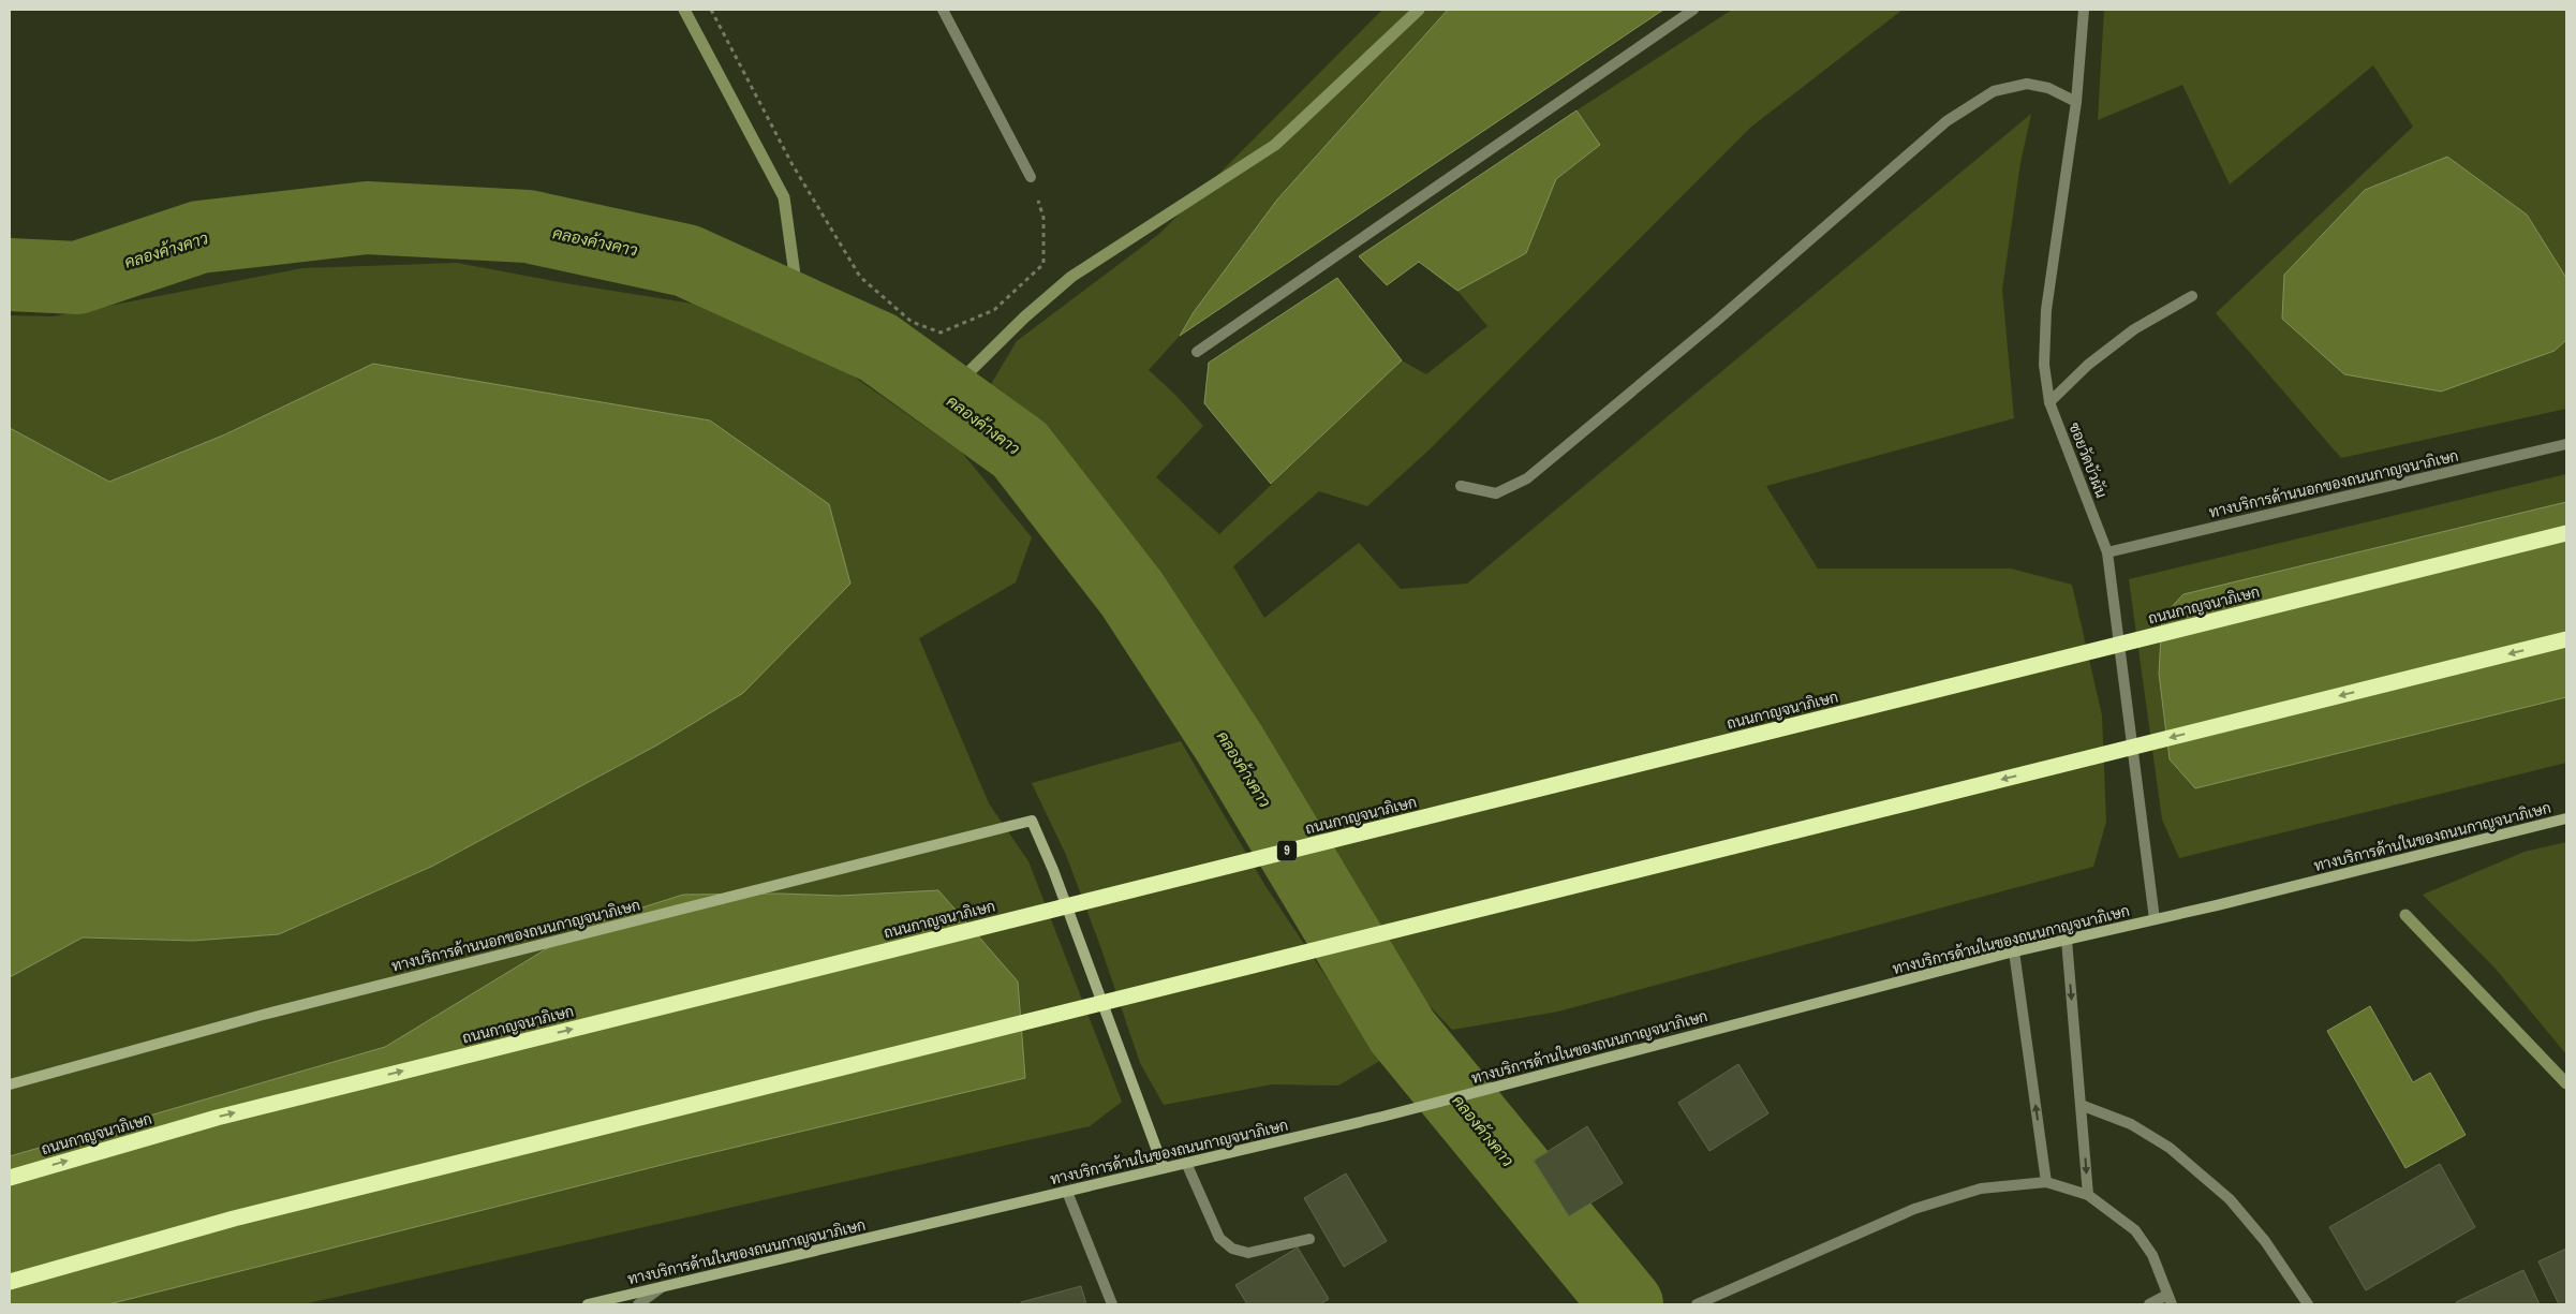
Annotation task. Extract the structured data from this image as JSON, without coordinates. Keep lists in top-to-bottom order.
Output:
{
  "streets": {
    "highway": ["ถนนกาญจนาภิเษก", "9"],
    "main road": ["ทางบริการด้านนอกของถนนกาญจนาภิเษก", "ทางบริการด้านในของถนนกาญจนาภิเษก"],
    "street": ["ซอยวัดบัวผัน"]
  },
  "crossings": [
    ["ซอยวัดบัวผัน", "ทางบริการด้านนอกของถนนกาญจนาภิเษก"],
    ["ซอยวัดบัวผัน", "ทางบริการด้านในของถนนกาญจนาภิเษก"],
    ["ทางบริการด้านนอกของถนนกาญจนาภิเษก", "ทางบริการด้านในของถนนกาญจนาภิเษก"]
  ],
  "water": ["คลองค้างคาว"]
}
